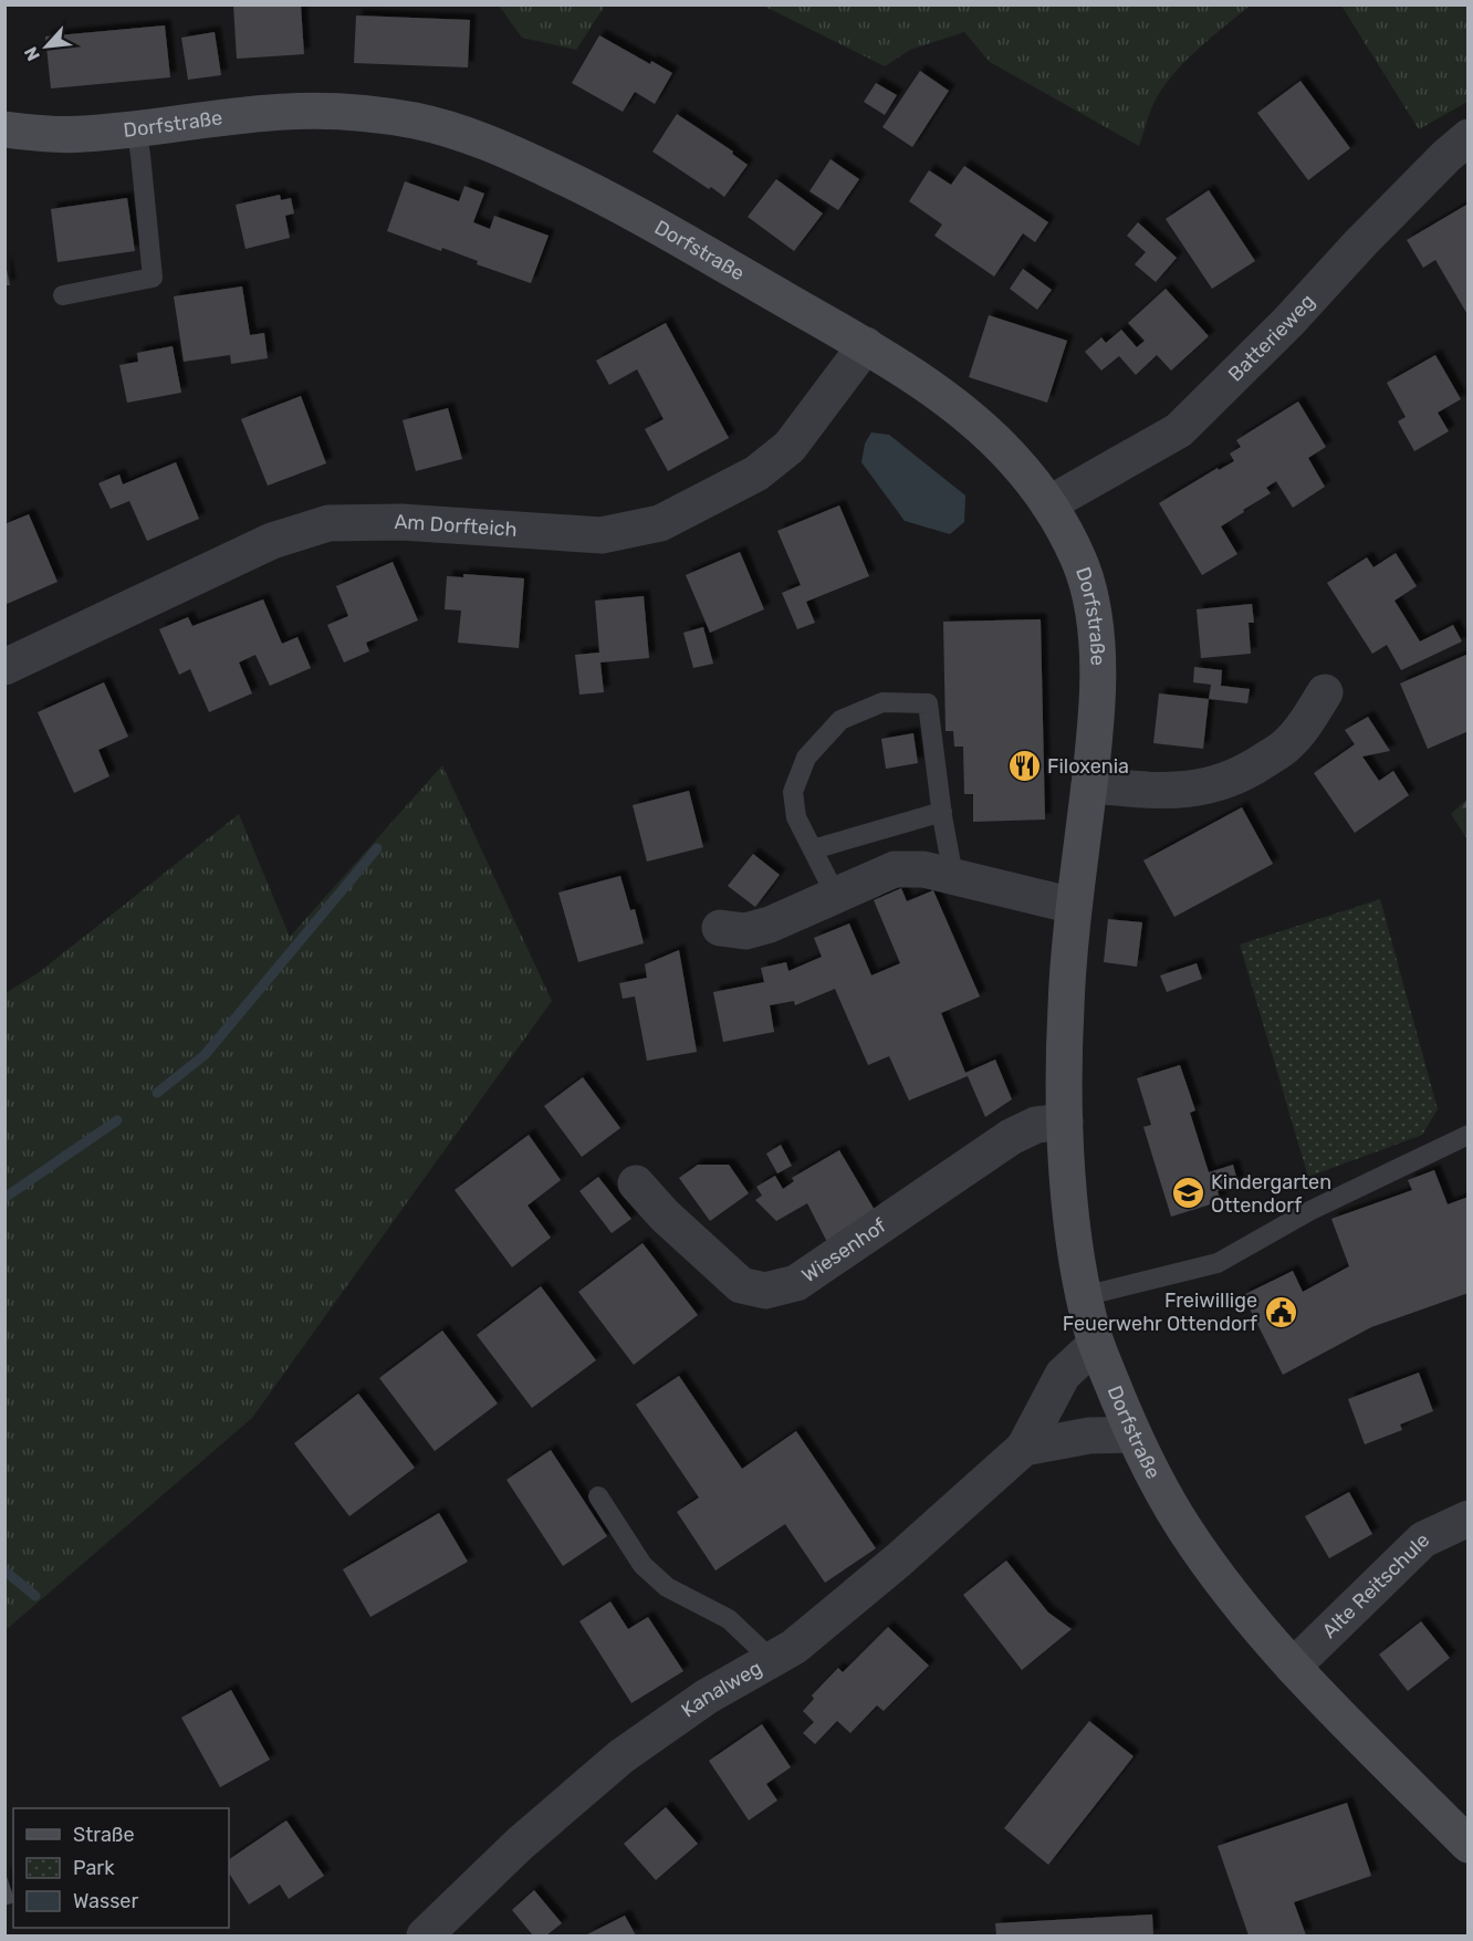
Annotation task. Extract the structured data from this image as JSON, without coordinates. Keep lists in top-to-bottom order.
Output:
{
  "streets": {
    "main road": ["Dorfstraße"],
    "street": [
      "Batterieweg",
      "Am Dorfteich",
      "Wiesenhof",
      "Alte Reitschule",
      "Kanalweg"
    ]
  },
  "crossings": [
    ["Dorfstraße", "Batterieweg"],
    ["Dorfstraße", "Am Dorfteich"],
    ["Dorfstraße", "Wiesenhof"],
    ["Dorfstraße", "Alte Reitschule"],
    ["Dorfstraße", "Kanalweg"]
  ],
  "places": {
    "restaurant": ["Filoxenia"],
    "school or university": ["Kindergarten Ottendorf"],
    "public building": ["Freiwillige Feuerwehr Ottendorf"]
  },
  "legend": ["Straße", "Park", "Wasser"],
  "north": "bottom left"
}
